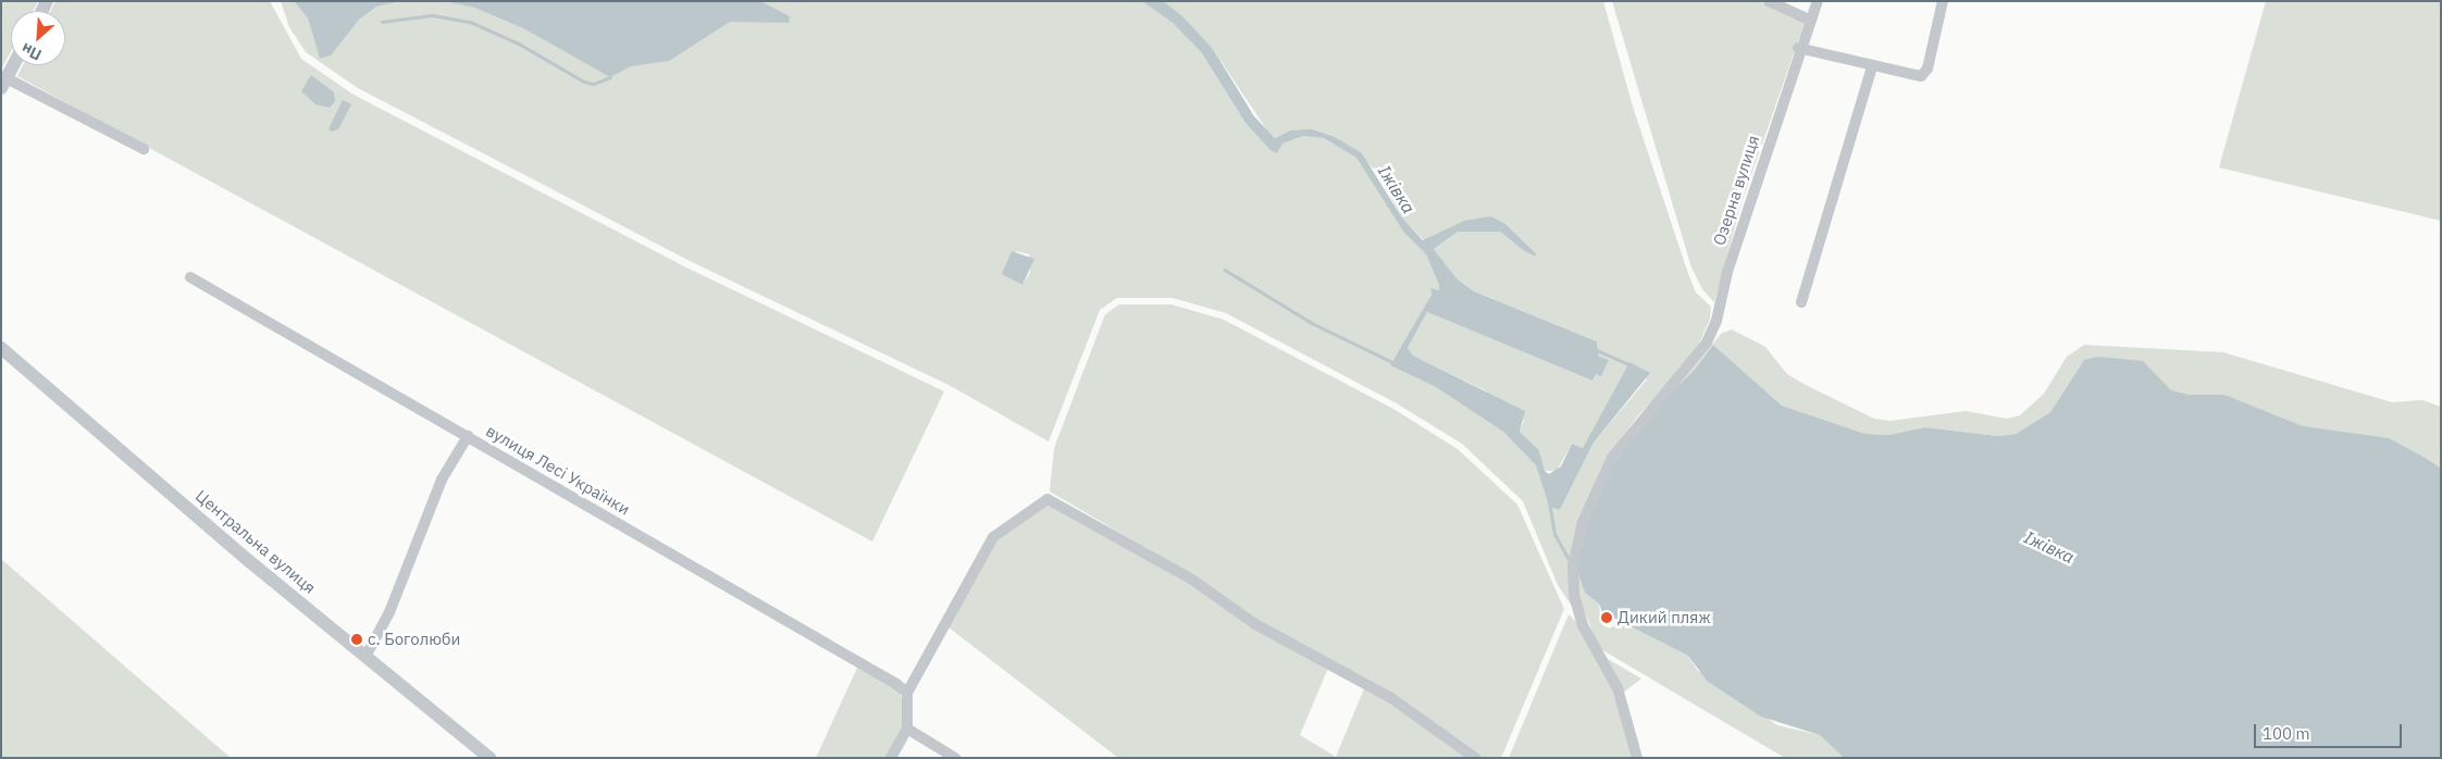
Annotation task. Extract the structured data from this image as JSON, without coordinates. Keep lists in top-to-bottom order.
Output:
{
  "streets": {
    "street": ["Озерна вулиця", "вулиця Лесі Українки", "Центральна вулиця"]
  },
  "water": ["Іжівка"],
  "places": ["Дикий пляж", "с. Боголюби"],
  "scale_bar": "100 m",
  "north": "bottom left"
}
